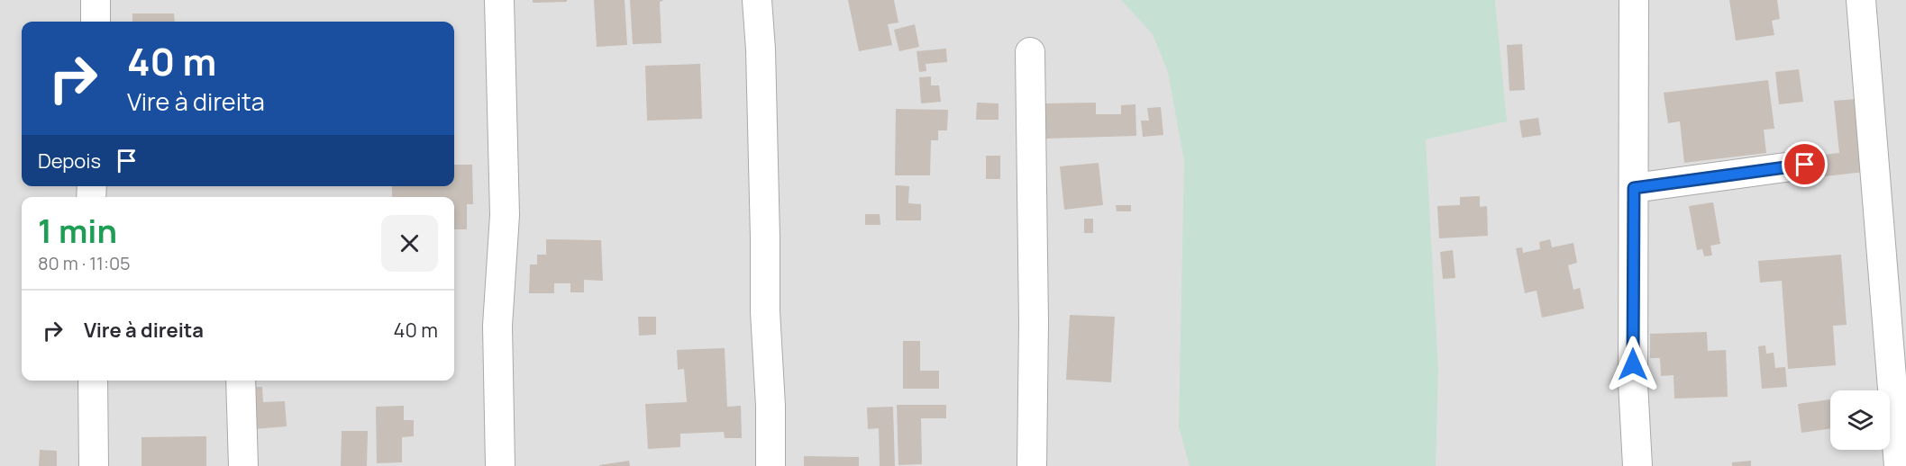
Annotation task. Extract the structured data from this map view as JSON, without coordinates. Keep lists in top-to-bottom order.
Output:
{
  "page": {
    "turn": ["40 m", "Vire à direita"],
    "then": "Depois",
    "heading": ["1 min", "80 m · 11:05"],
    "list": [
      {
        "name": "Vire à direita",
        "value": "40 m"
      }
    ]
  }
}
